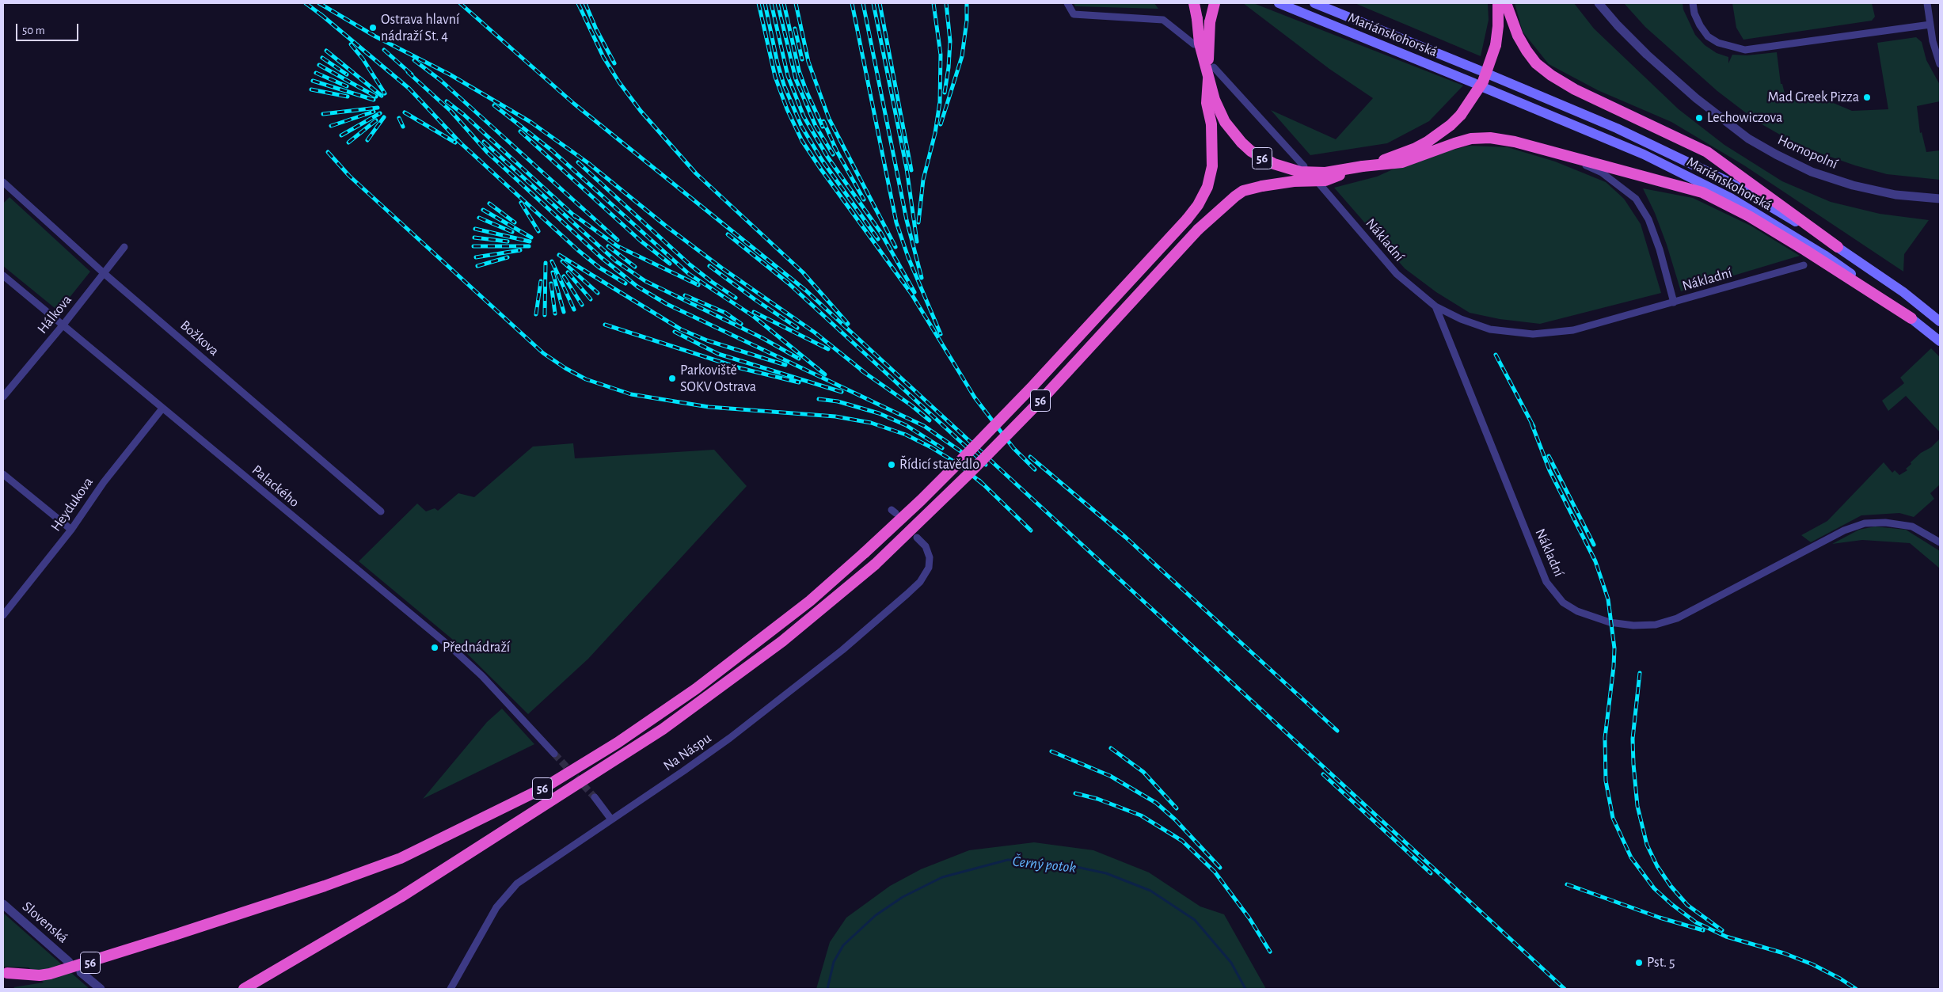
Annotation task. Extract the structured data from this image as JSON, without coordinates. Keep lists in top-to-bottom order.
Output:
{
  "streets": {
    "highway": ["56"],
    "main road": ["Mariánskohorská"],
    "street": [
      "Hornopolní",
      "Nákladní",
      "Hálkova",
      "Božkova",
      "Palackého",
      "Heydukova",
      "Na Náspu",
      "Slovenská"
    ]
  },
  "crossings": [
    ["Hálkova", "Božkova"],
    ["Hálkova", "Palackého"],
    ["Palackého", "Heydukova"]
  ],
  "water": ["Černý potok"],
  "places": [
    "Ostrava hlavní nádraží St. 4",
    "Mad Greek Pizza",
    "Lechowiczova",
    "Parkoviště SOKV Ostrava",
    "Řídicí stavědlo",
    "Přednádraží",
    "Pst. 5"
  ],
  "scale_bar": "50 m"
}
